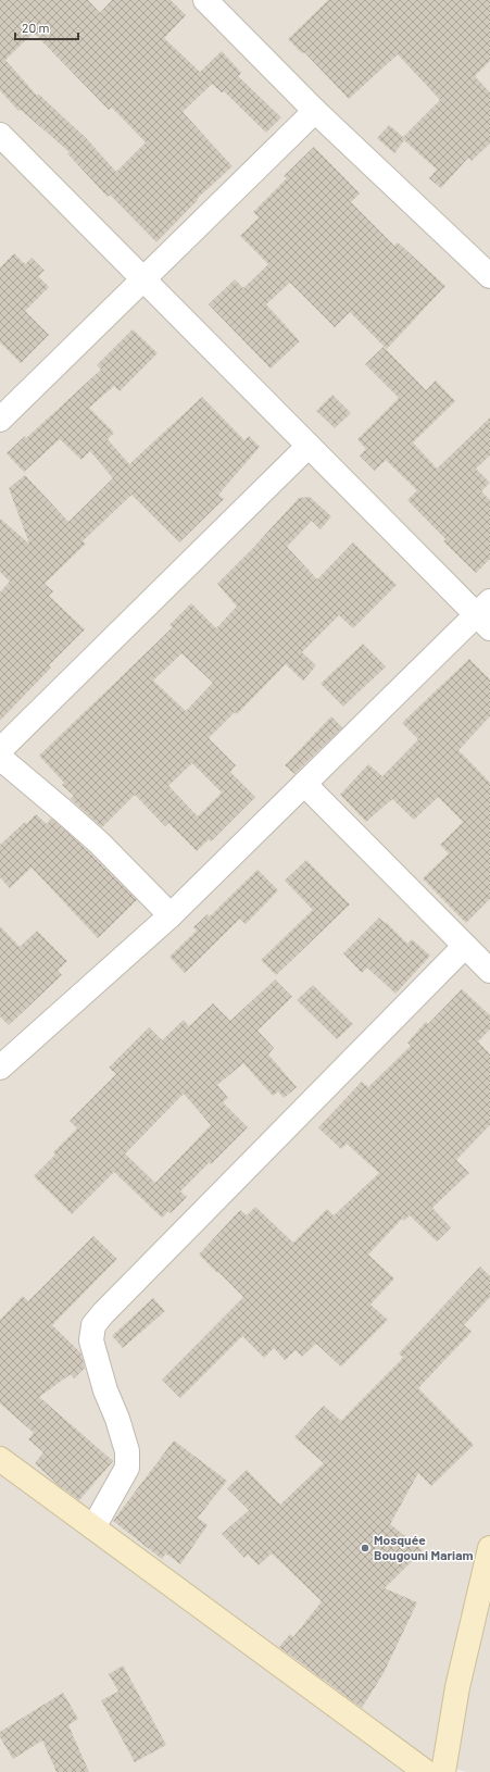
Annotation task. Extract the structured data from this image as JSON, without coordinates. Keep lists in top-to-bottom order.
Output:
{
  "places": ["Mosquée Bougouni Mariam"],
  "scale_bar": "20 m"
}
